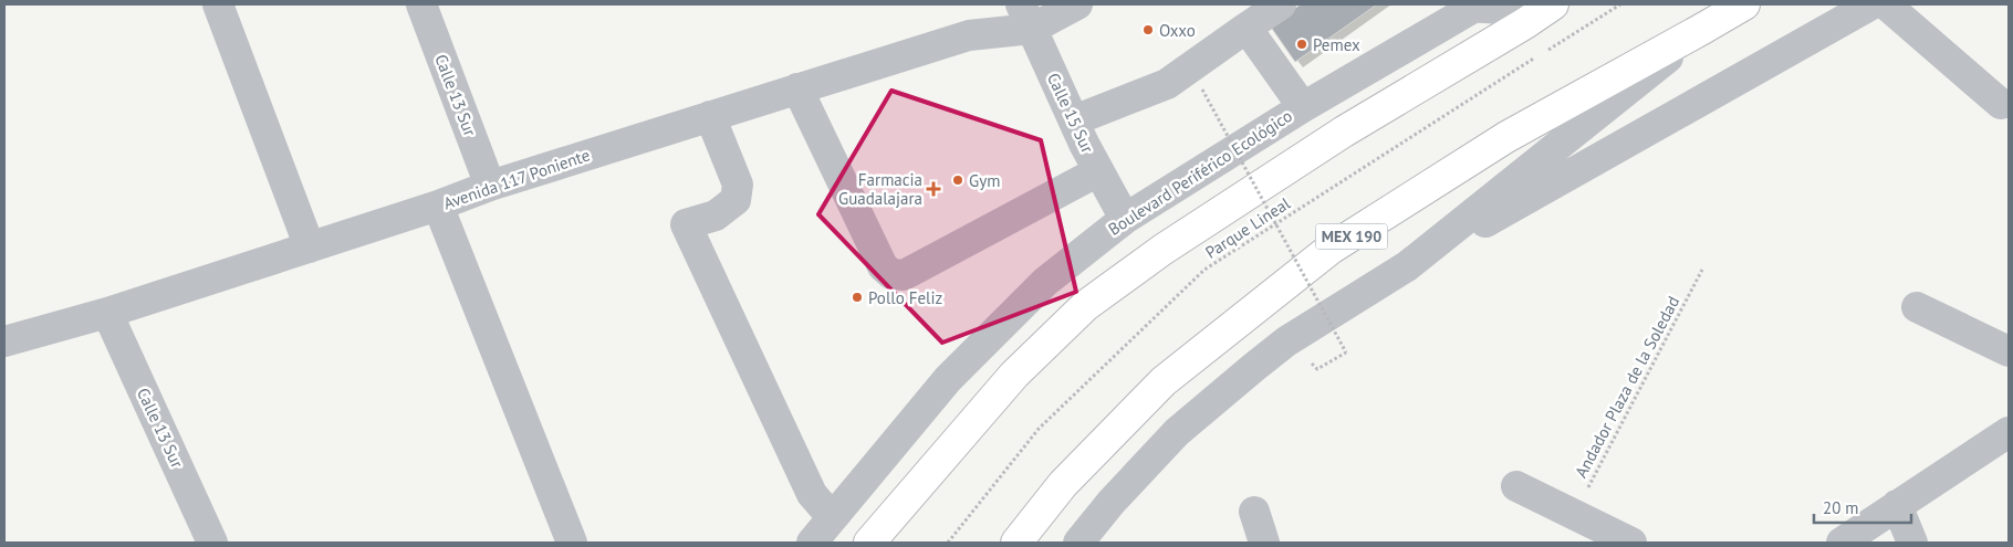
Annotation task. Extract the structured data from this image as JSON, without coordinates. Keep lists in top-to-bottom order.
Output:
{
  "streets": {
    "highway": ["MEX 190"],
    "street": [
      "Calle 13 Sur",
      "Calle 15 Sur",
      "Boulevard Periférico Ecológico",
      "Avenida 117 Poniente"
    ],
    "path": ["Parque Lineal", "Andador Plaza de la Soledad"]
  },
  "crossings": [
    ["Calle 13 Sur", "Avenida 117 Poniente"],
    ["Calle 15 Sur", "Boulevard Periférico Ecológico"],
    ["Calle 15 Sur", "Avenida 117 Poniente"]
  ],
  "places": {
    "other": [
      "Oxxo",
      "Pemex",
      "Gym",
      "Pollo Feliz"
    ],
    "health": ["Farmacia Guadalajara"]
  },
  "scale_bar": "20 m"
}
